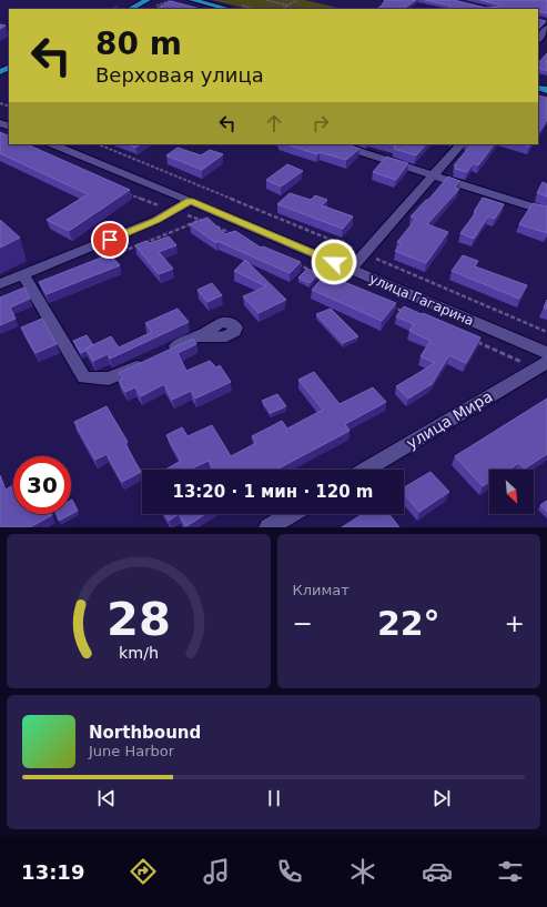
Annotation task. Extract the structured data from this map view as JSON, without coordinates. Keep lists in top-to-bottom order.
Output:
{
  "streets": {
    "street": ["улица Гагарина", "улица Мира"]
  },
  "north": "bottom right",
  "page": {
    "turn": ["80 m", "Верховая улица"],
    "limit": "30",
    "trip": "13:20 · 1 мин · 120 m",
    "tile": "Климат",
    "heat": ["−", "22°", "+"],
    "song": ["Northbound", "June Harbor"],
    "tabs": "13:19",
    "gauge": ["28", "km/h"]
  }
}
